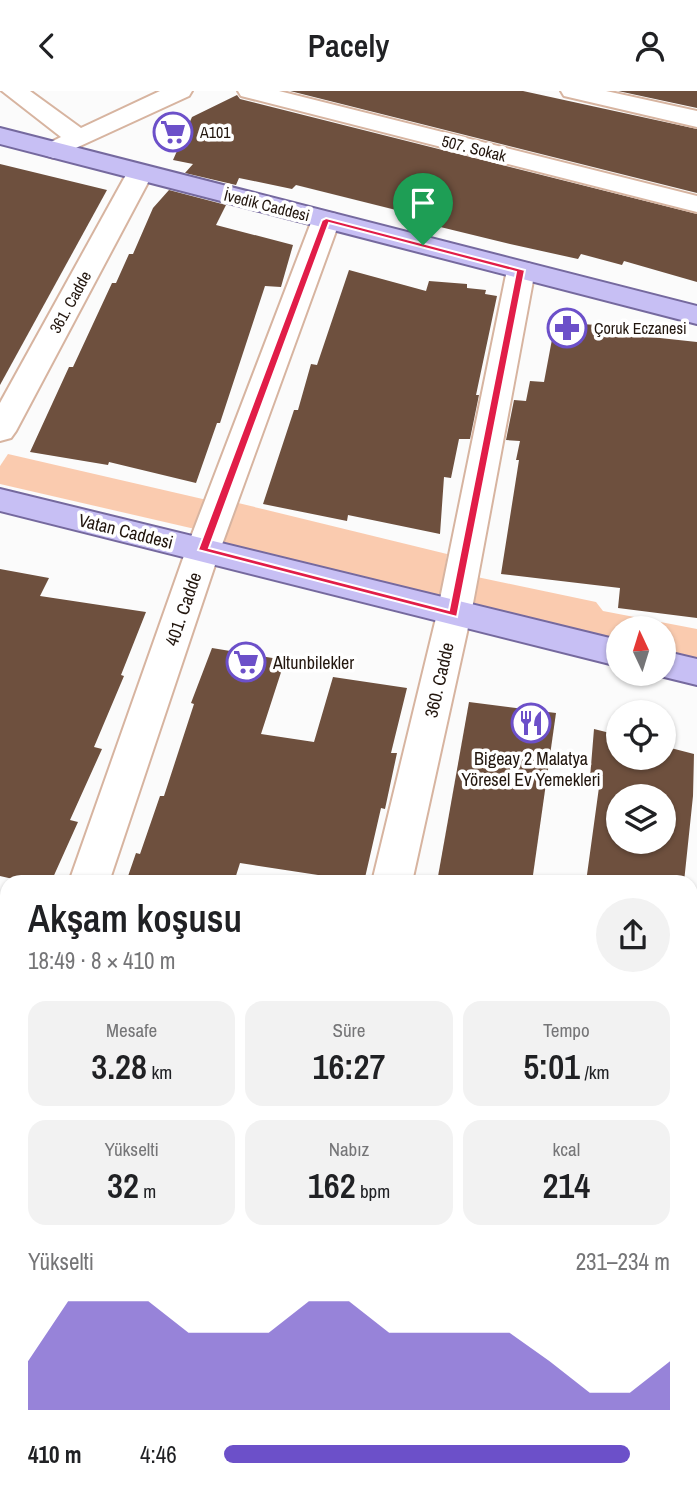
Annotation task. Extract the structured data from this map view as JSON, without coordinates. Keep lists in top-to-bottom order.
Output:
{
  "streets": {
    "main road": ["İvedik Caddesi", "Vatan Caddesi"],
    "street": [
      "507. Sokak",
      "361. Cadde",
      "401. Cadde",
      "360. Cadde"
    ]
  },
  "crossings": [
    ["İvedik Caddesi", "361. Cadde"],
    ["İvedik Caddesi", "401. Cadde"],
    ["İvedik Caddesi", "360. Cadde"],
    ["Vatan Caddesi", "401. Cadde"],
    ["Vatan Caddesi", "360. Cadde"]
  ],
  "places": {
    "supermarket": ["A101", "Altunbilekler"],
    "pharmacy": ["Çoruk Eczanesi"],
    "restaurant": ["Bigeay 2 Malatya Yöresel Ev Yemekleri"]
  },
  "north": "top",
  "page": {
    "header": "Pacely",
    "heading": ["Akşam koşusu", "18:49 · 8 × 410 m"],
    "stats": [
      ["Mesafe", "3.28 km"],
      ["Süre", "16:27"],
      ["Tempo", "5:01 /km"],
      ["Yükselti", "32 m"],
      ["Nabız", "162 bpm"],
      ["kcal", "214"]
    ],
    "chart": ["Yükselti", "231–234 m"],
    "list": [
      {
        "name": "410 m",
        "note": "4:46"
      }
    ]
  }
}
